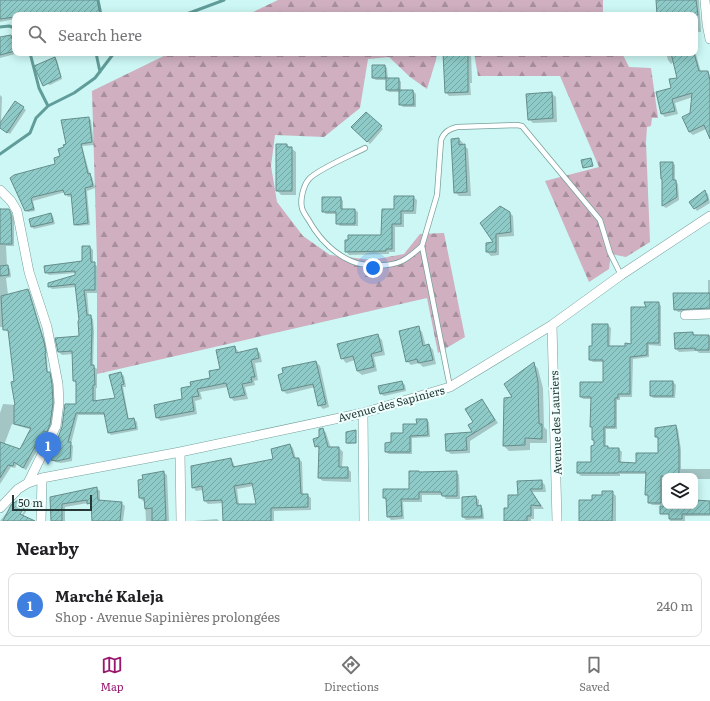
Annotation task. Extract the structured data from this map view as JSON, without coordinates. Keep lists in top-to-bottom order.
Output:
{
  "streets": {
    "street": ["Avenue des Sapiniers", "Avenue des Lauriers"]
  },
  "crossings": [
    ["Avenue des Sapiniers", "Avenue des Lauriers"]
  ],
  "scale_bar": "50 m",
  "page": {
    "search": "Search here",
    "pins": "1",
    "scale": "50 m",
    "heading": "Nearby",
    "list": [
      {
        "mark": "1",
        "name": "Marché Kaleja",
        "note": "Shop · Avenue Sapinières prolongées",
        "value": "240 m"
      }
    ],
    "nav": ["Map", "Directions", "Saved"]
  }
}
